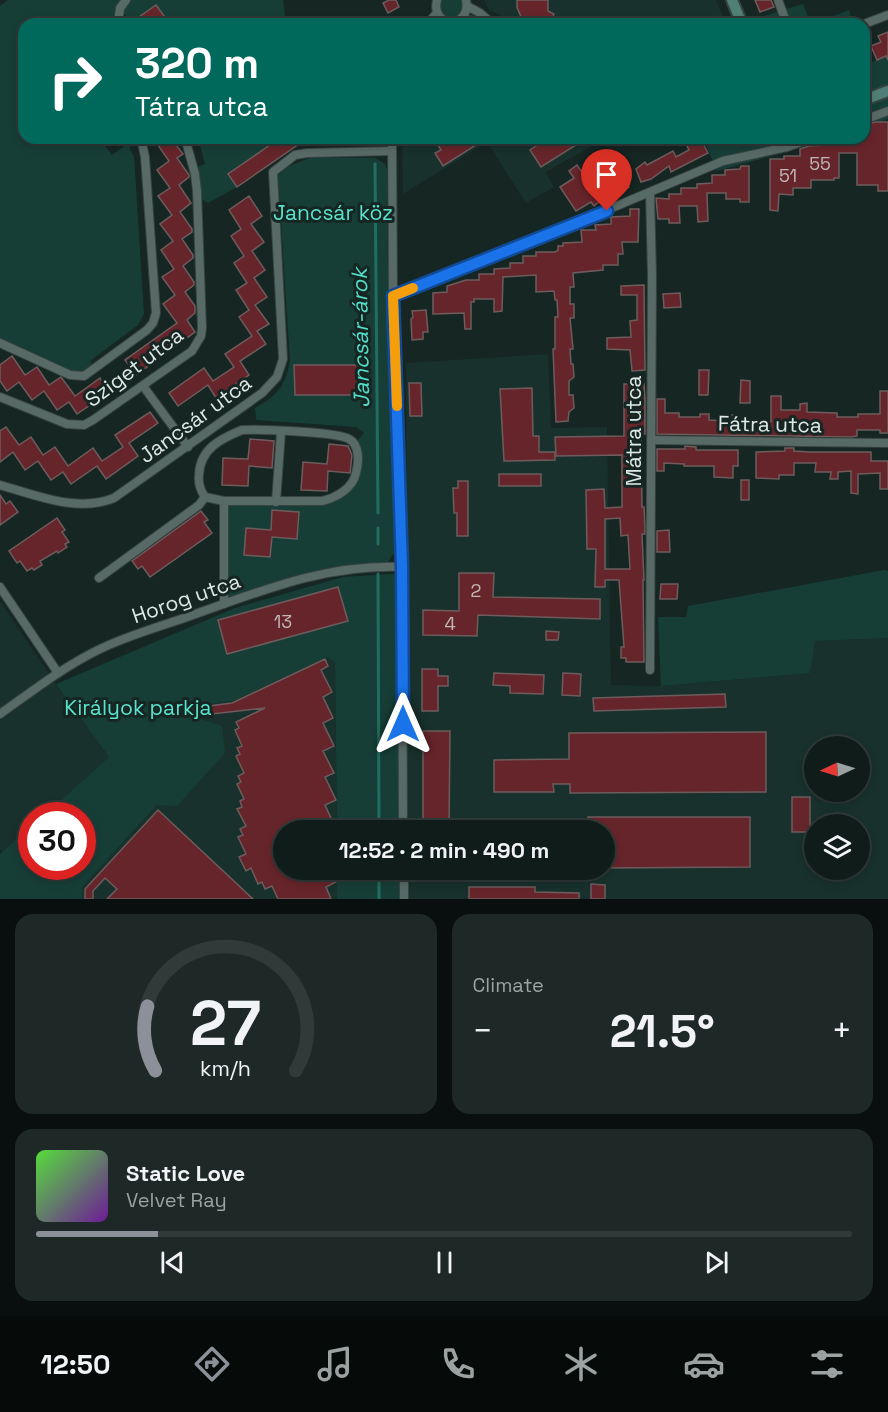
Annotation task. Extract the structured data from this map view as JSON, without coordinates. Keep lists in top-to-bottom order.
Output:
{
  "streets": {
    "street": [
      "Sziget utca",
      "Jancsár utca",
      "Fátra utca",
      "Mátra utca",
      "Horog utca"
    ]
  },
  "crossings": [
    ["Fátra utca", "Mátra utca"]
  ],
  "water": ["Jancsár-árok"],
  "parks": ["Jancsár köz", "Királyok parkja"],
  "house_numbers": [
    "55",
    "51",
    "2",
    "13",
    "4"
  ],
  "north": "left",
  "page": {
    "turn": ["320 m", "Tátra utca"],
    "limit": "30",
    "trip": "12:52 · 2 min · 490 m",
    "tile": "Climate",
    "heat": ["−", "21.5°", "+"],
    "song": ["Static Love", "Velvet Ray"],
    "tabs": "12:50",
    "gauge": ["27", "km/h"]
  }
}
